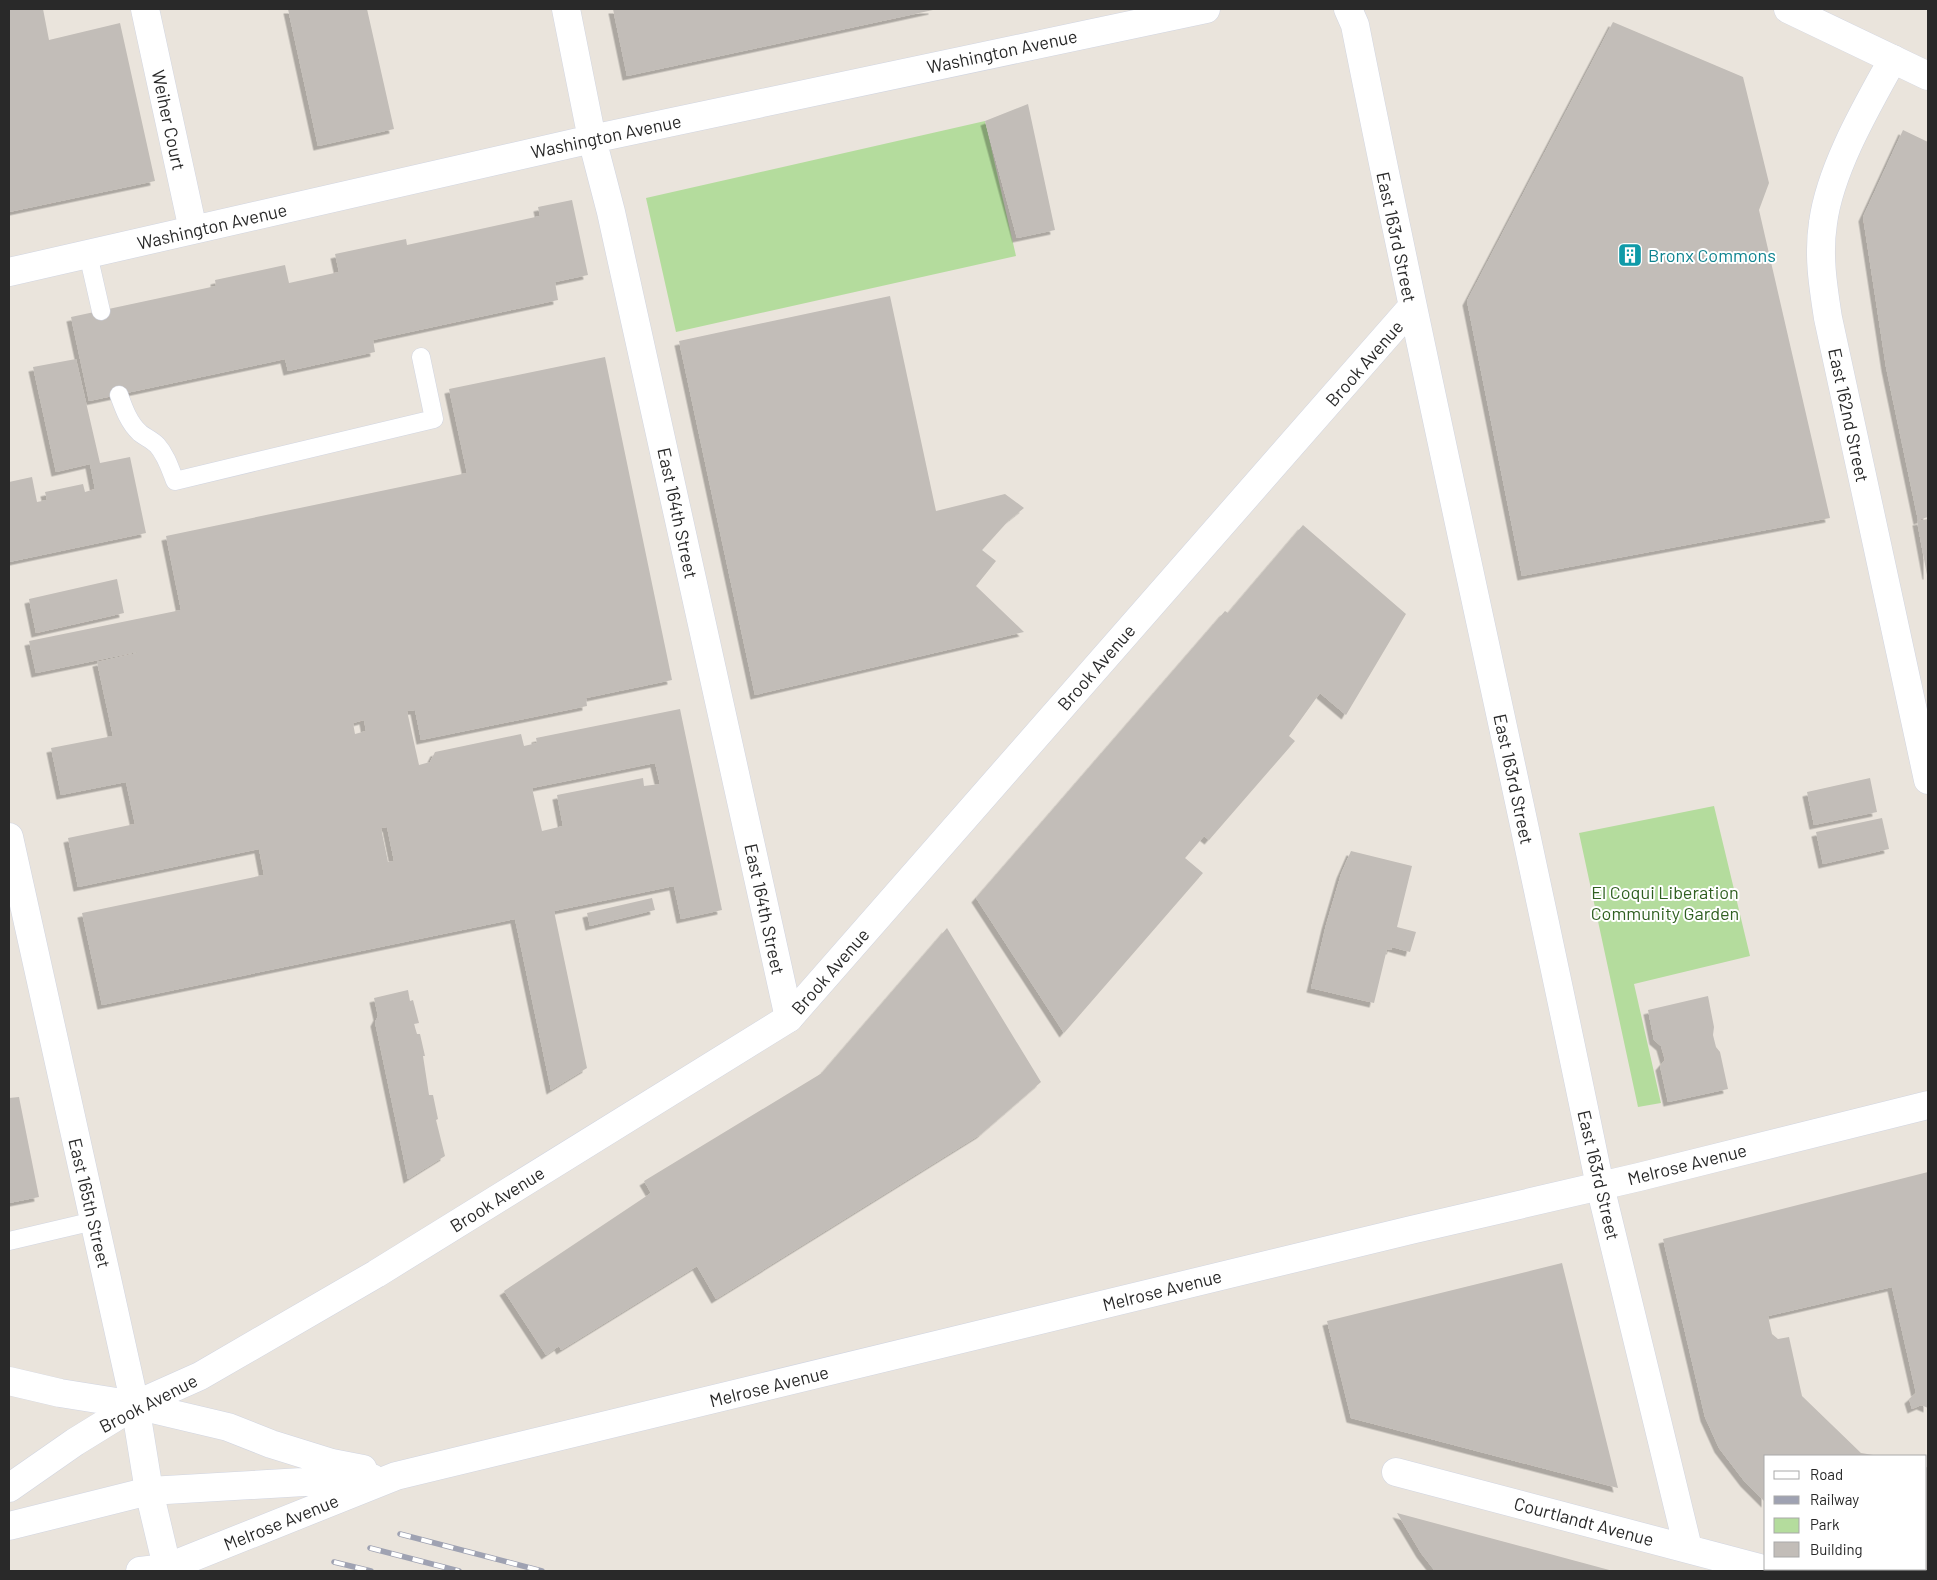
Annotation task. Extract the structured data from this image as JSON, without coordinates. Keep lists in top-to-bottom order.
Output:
{
  "streets": {
    "main road": [
      "Washington Avenue",
      "Weiher Court",
      "East 163rd Street",
      "Brook Avenue",
      "East 162nd Street",
      "East 164th Street",
      "Melrose Avenue",
      "East 165th Street",
      "Courtlandt Avenue"
    ]
  },
  "crossings": [
    ["Washington Avenue", "Weiher Court"],
    ["Washington Avenue", "East 164th Street"],
    ["East 163rd Street", "Brook Avenue"],
    ["East 163rd Street", "Melrose Avenue"],
    ["East 163rd Street", "Courtlandt Avenue"],
    ["Brook Avenue", "East 164th Street"],
    ["Brook Avenue", "East 165th Street"],
    ["Melrose Avenue", "East 165th Street"]
  ],
  "parks": ["El Coqui Liberation Community Garden"],
  "places": {
    "building": ["Bronx Commons"]
  },
  "legend": [
    "Road",
    "Railway",
    "Park",
    "Building"
  ]
}
